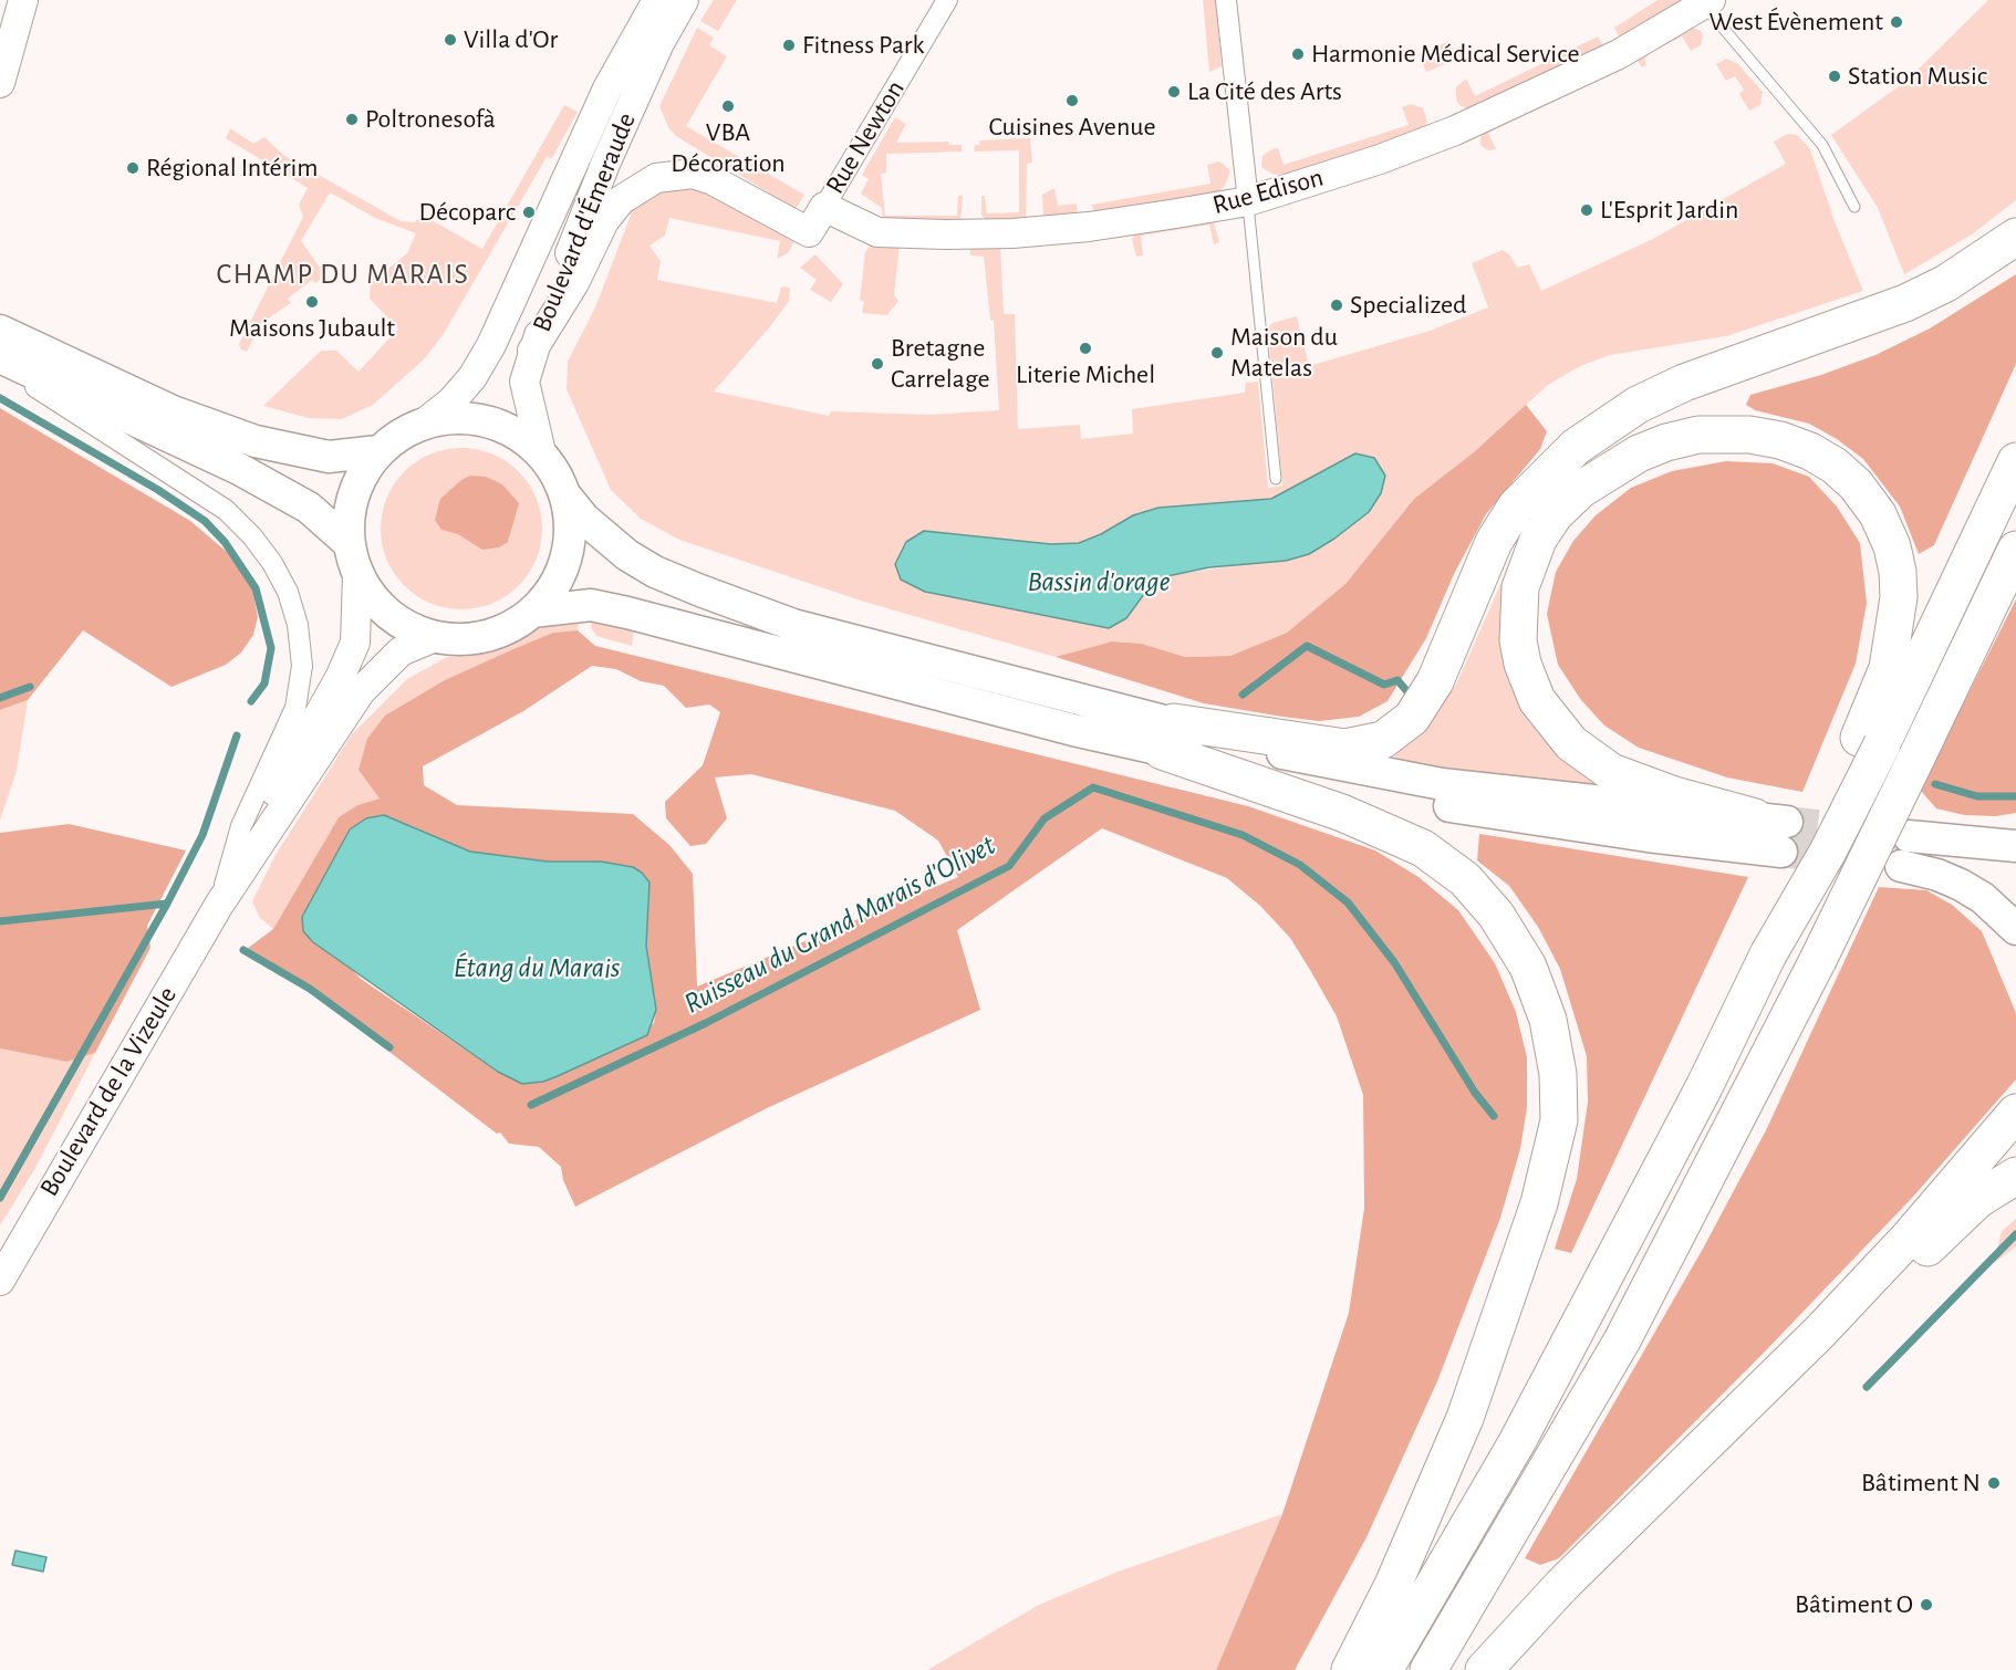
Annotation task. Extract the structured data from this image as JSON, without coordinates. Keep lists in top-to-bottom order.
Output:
{
  "streets": {
    "main road": ["Rue Edison", "Boulevard d'Émeraude", "Boulevard de la Vizeule"],
    "street": ["Rue Newton"]
  },
  "crossings": [
    ["Rue Newton", "Rue Edison"],
    ["Boulevard d'Émeraude", "Boulevard de la Vizeule"]
  ],
  "districts": ["CHAMP DU MARAIS"],
  "water": ["Bassin d'orage", "Ruisseau du Grand Marais d'Olivet", "Étang du Marais"],
  "places": [
    "West Évènement",
    "Villa d'Or",
    "Fitness Park",
    "Harmonie Médical Service",
    "Station Music",
    "La Cité des Arts",
    "Cuisines Avenue",
    "VBA Décoration",
    "Poltronesofà",
    "Régional Intérim",
    "L'Esprit Jardin",
    "Décoparc",
    "Maisons Jubault",
    "Specialized",
    "Literie Michel",
    "Maison du Matelas",
    "Bretagne Carrelage",
    "Bâtiment N",
    "Bâtiment O"
  ]
}
